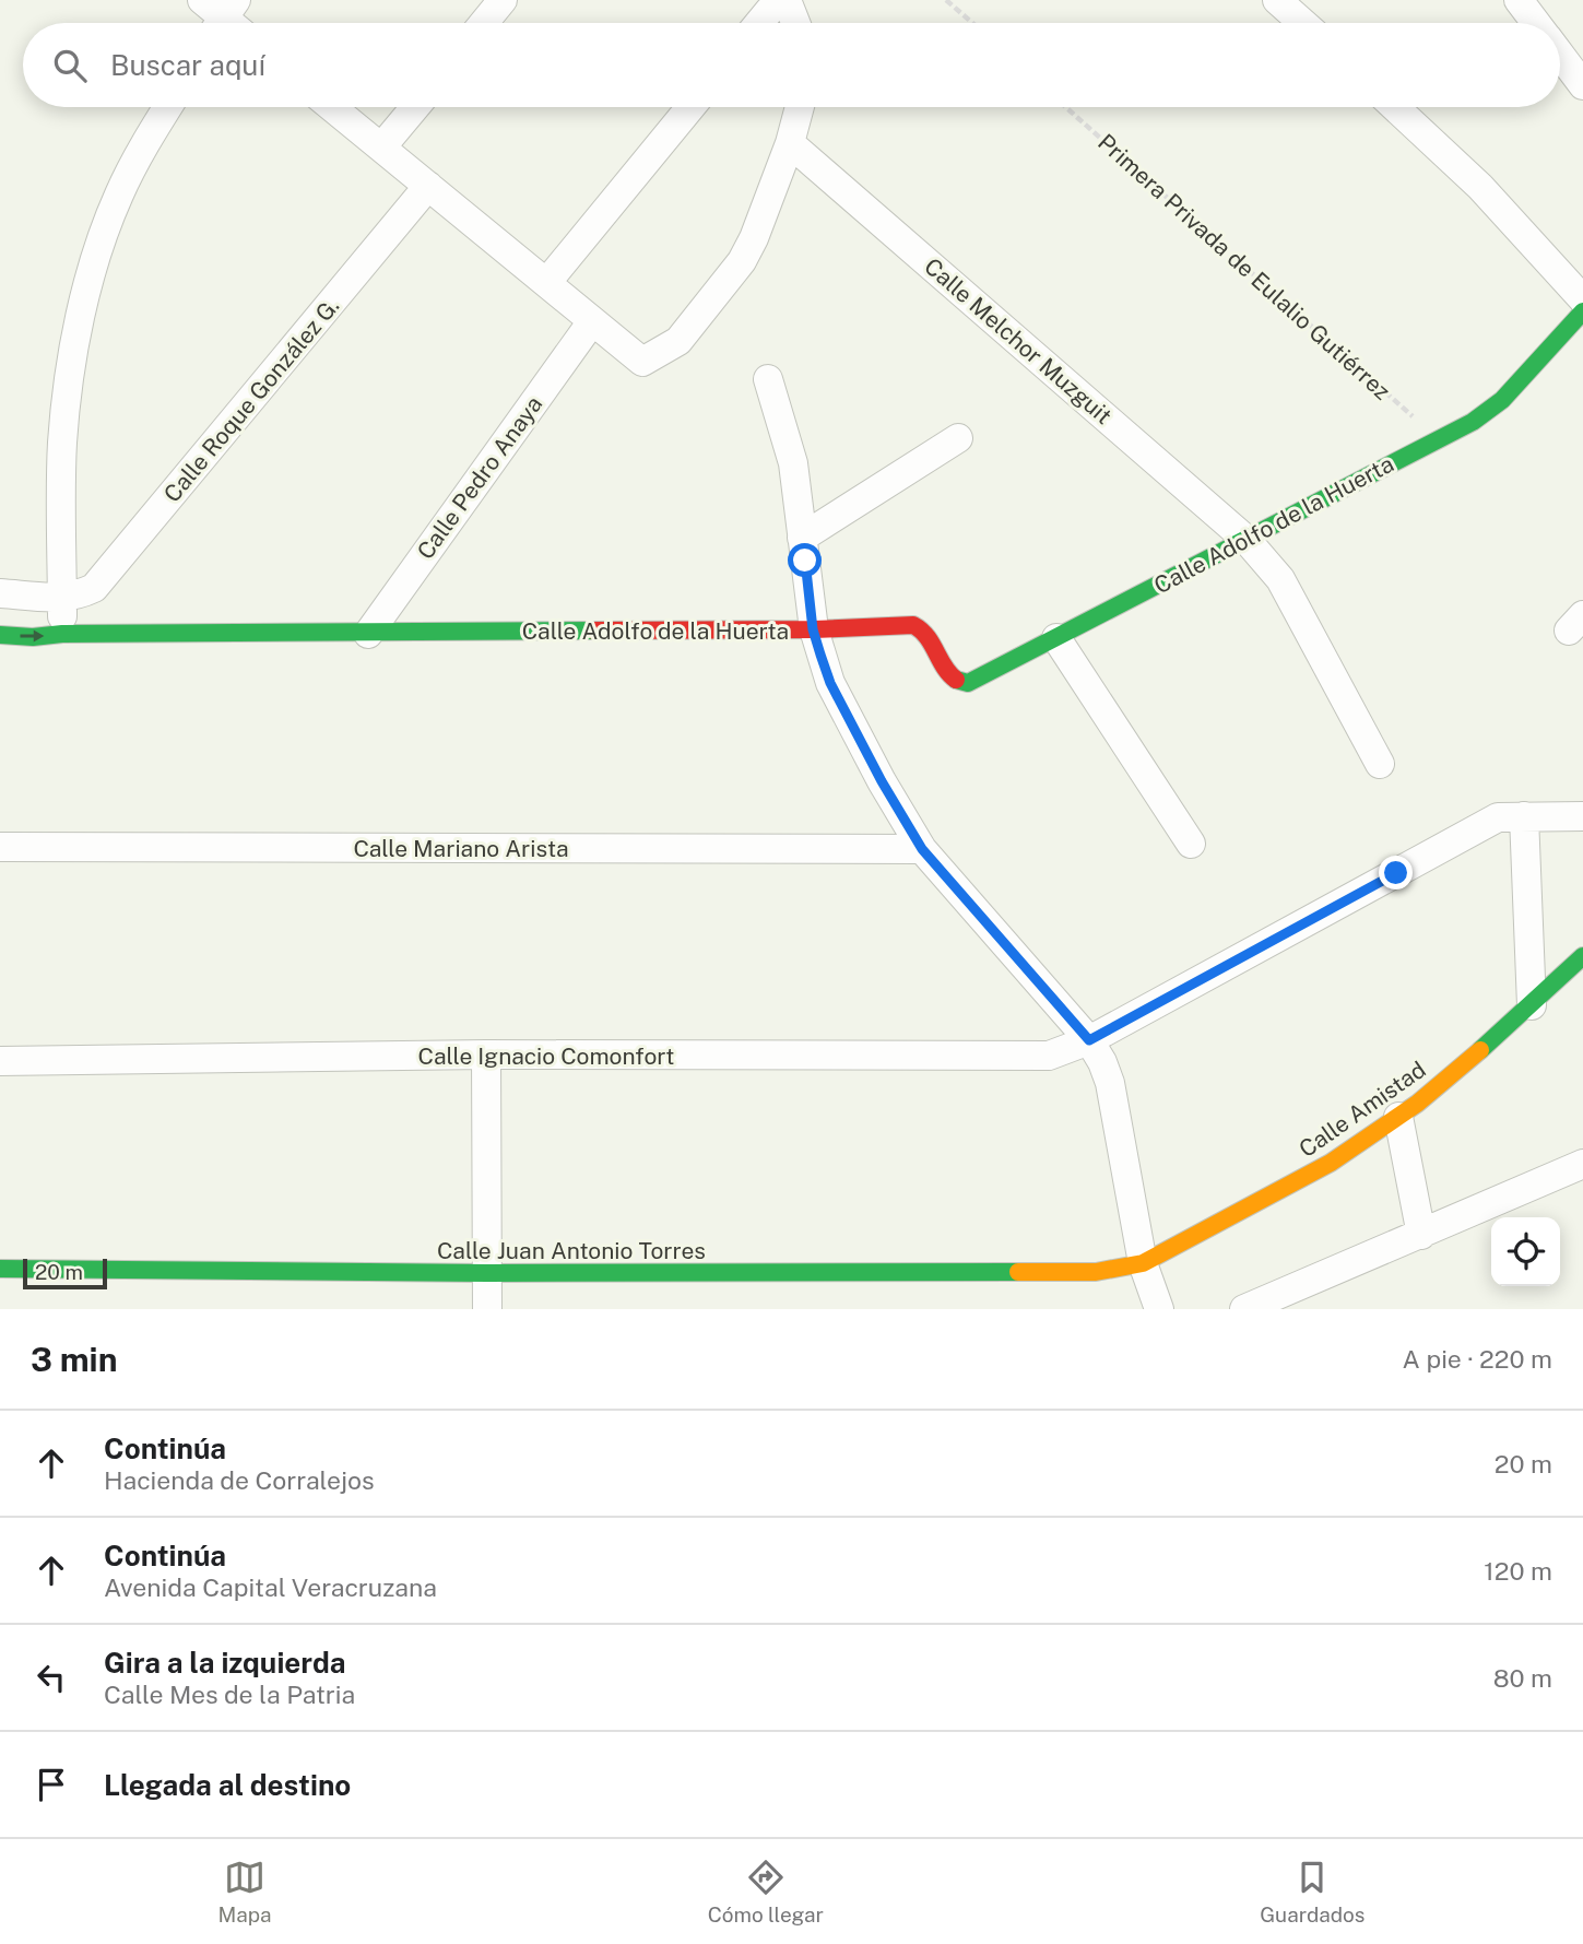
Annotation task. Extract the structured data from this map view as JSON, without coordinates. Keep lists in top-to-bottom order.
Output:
{
  "streets": {
    "street": [
      "Calle Melchor Muzguit",
      "Calle Roque González G.",
      "Calle Pedro Anaya",
      "Calle Adolfo de la Huerta",
      "Calle Mariano Arista",
      "Calle Ignacio Comonfort",
      "Calle Amistad",
      "Calle Juan Antonio Torres"
    ],
    "path": ["Primera Privada de Eulalio Gutiérrez"]
  },
  "crossings": [
    ["Primera Privada de Eulalio Gutiérrez", "Calle Adolfo de la Huerta"],
    ["Calle Melchor Muzguit", "Calle Adolfo de la Huerta"],
    ["Calle Pedro Anaya", "Calle Adolfo de la Huerta"],
    ["Calle Amistad", "Calle Juan Antonio Torres"]
  ],
  "scale_bar": "20 m",
  "page": {
    "search": "Buscar aquí",
    "scale": "20 m",
    "heading": ["3 min", "A pie · 220 m"],
    "list": [
      ["Continúa", "Hacienda de Corralejos", "20 m"],
      ["Continúa", "Avenida Capital Veracruzana", "120 m"],
      ["Gira a la izquierda", "Calle Mes de la Patria", "80 m"],
      "Llegada al destino"
    ],
    "nav": ["Mapa", "Cómo llegar", "Guardados"]
  }
}
